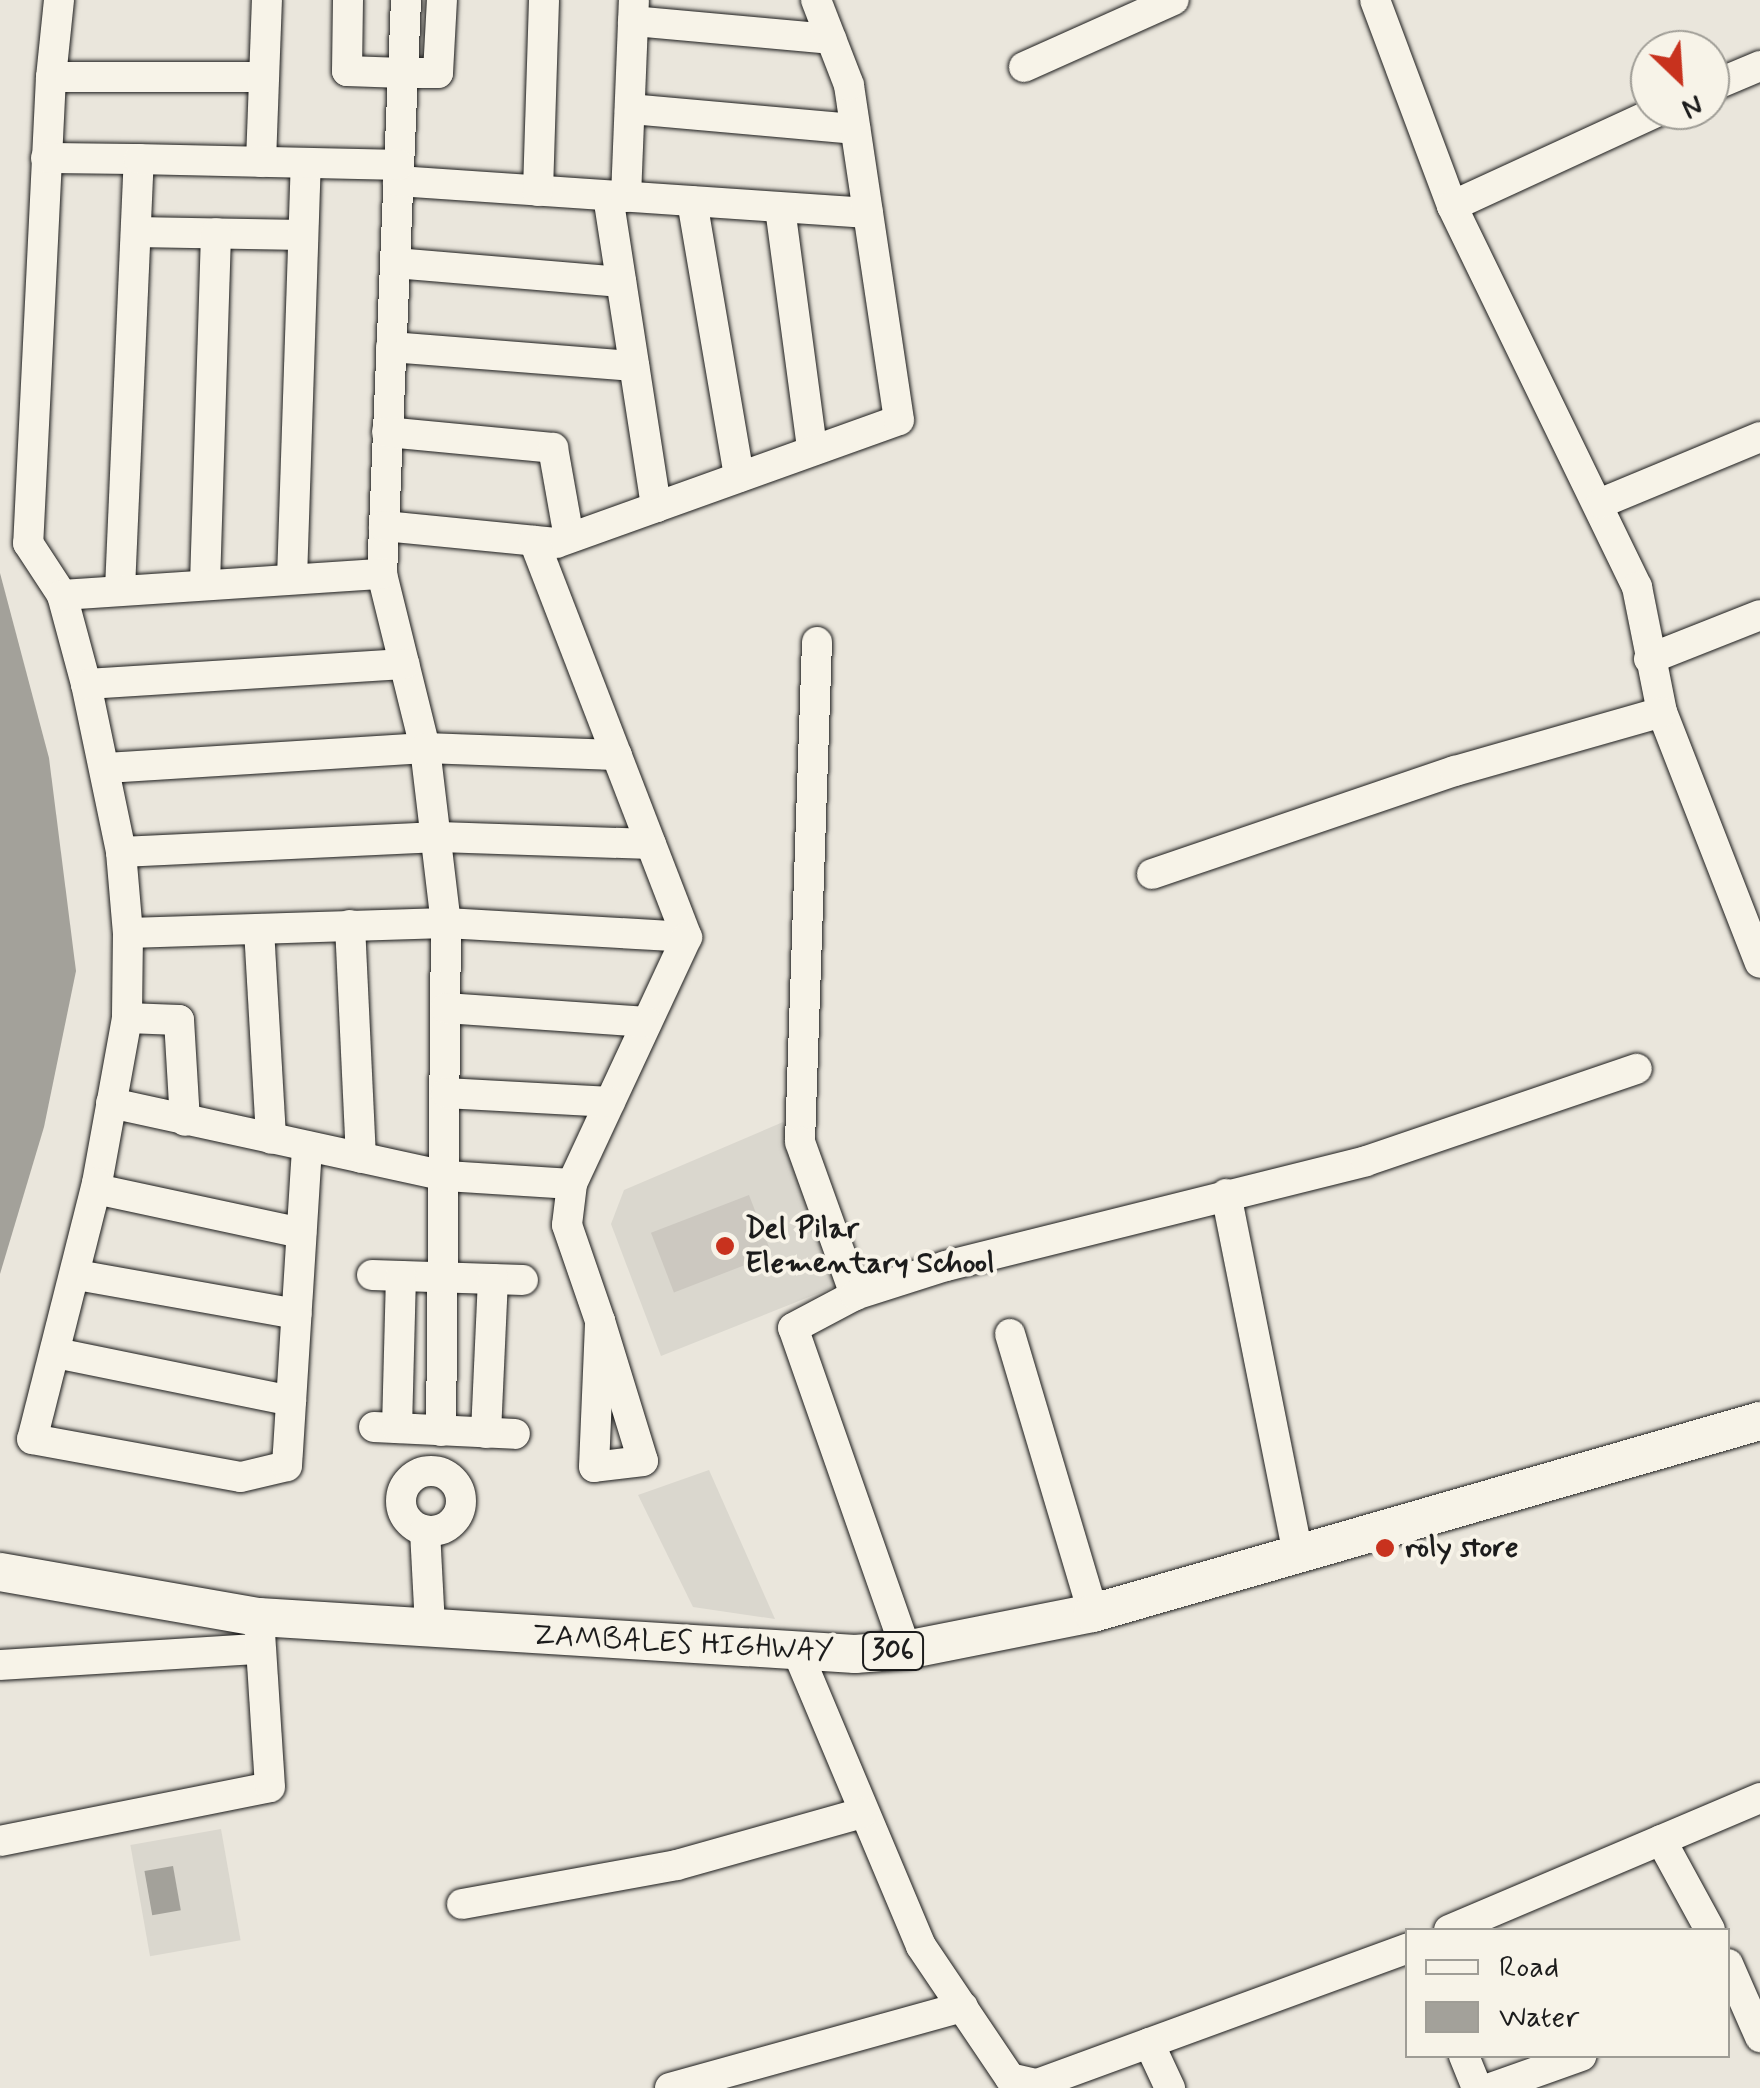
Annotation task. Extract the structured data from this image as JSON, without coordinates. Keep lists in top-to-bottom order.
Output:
{
  "streets": {
    "main road": ["ZAMBALES HIGHWAY", "306"]
  },
  "places": ["Del Pilar Elementary School", "roly store"],
  "legend": ["Road", "Water"],
  "north": "bottom right"
}
